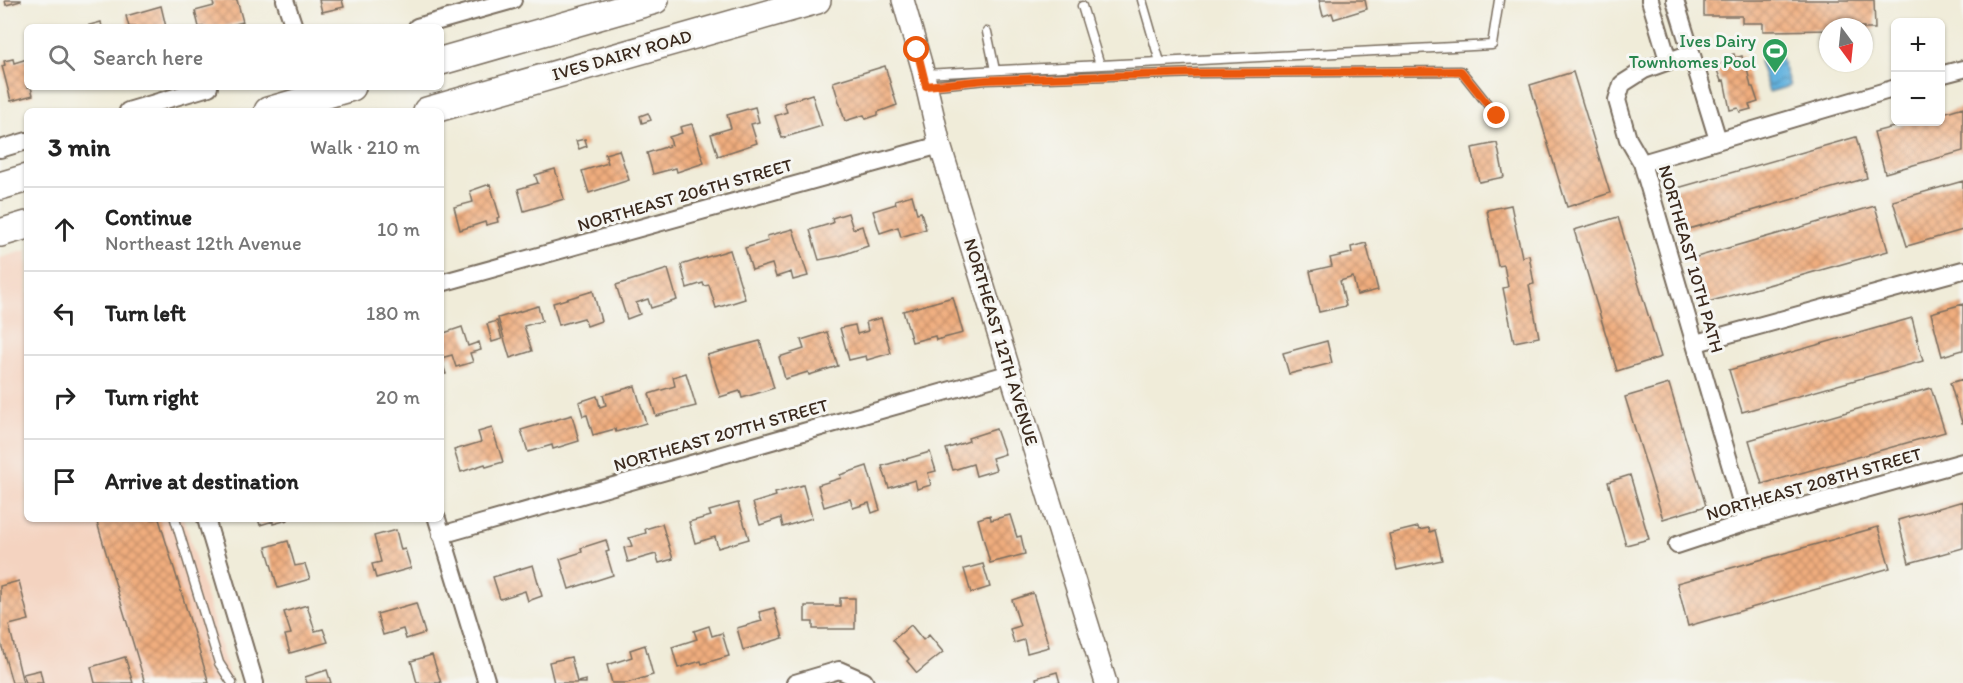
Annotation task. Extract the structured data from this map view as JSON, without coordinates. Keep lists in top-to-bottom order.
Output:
{
  "streets": {
    "main road": ["IVES DAIRY ROAD"],
    "street": [
      "NORTHEAST 206TH STREET",
      "NORTHEAST 10TH PATH",
      "NORTHEAST 12TH AVENUE",
      "NORTHEAST 207TH STREET",
      "NORTHEAST 208TH STREET"
    ]
  },
  "crossings": [
    ["NORTHEAST 206TH STREET", "NORTHEAST 12TH AVENUE"],
    ["NORTHEAST 10TH PATH", "NORTHEAST 208TH STREET"],
    ["NORTHEAST 12TH AVENUE", "NORTHEAST 207TH STREET"]
  ],
  "places": {
    "sports": ["Ives Dairy Townhomes Pool"]
  },
  "north": "bottom",
  "page": {
    "map_buttons": ["+", "−"],
    "search": "Search here",
    "heading": ["3 min", "Walk · 210 m"],
    "list": [
      ["Continue", "Northeast 12th Avenue", "10 m"],
      ["Turn left", "180 m"],
      ["Turn right", "20 m"],
      "Arrive at destination"
    ]
  }
}
